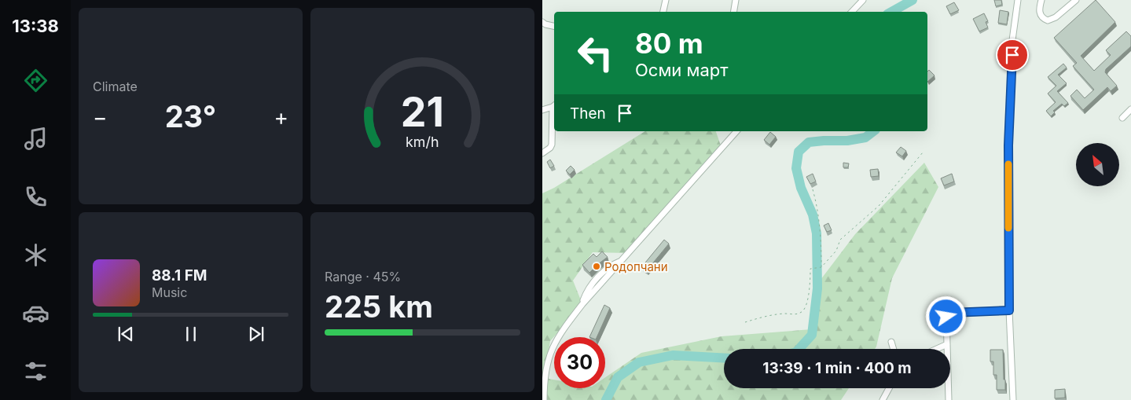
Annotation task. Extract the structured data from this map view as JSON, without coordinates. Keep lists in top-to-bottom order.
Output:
{
  "places": ["Родопчани"],
  "north": "top left",
  "page": {
    "tabs": "13:38",
    "tile": [
      "Climate",
      ["Range · 45%", "225 km"]
    ],
    "turn": ["80 m", "Осми март"],
    "then": "Then",
    "heat": ["−", "23°", "+"],
    "song": ["88.1 FM", "Music"],
    "limit": "30",
    "trip": "13:39 · 1 min · 400 m",
    "gauge": ["21", "km/h"]
  }
}
